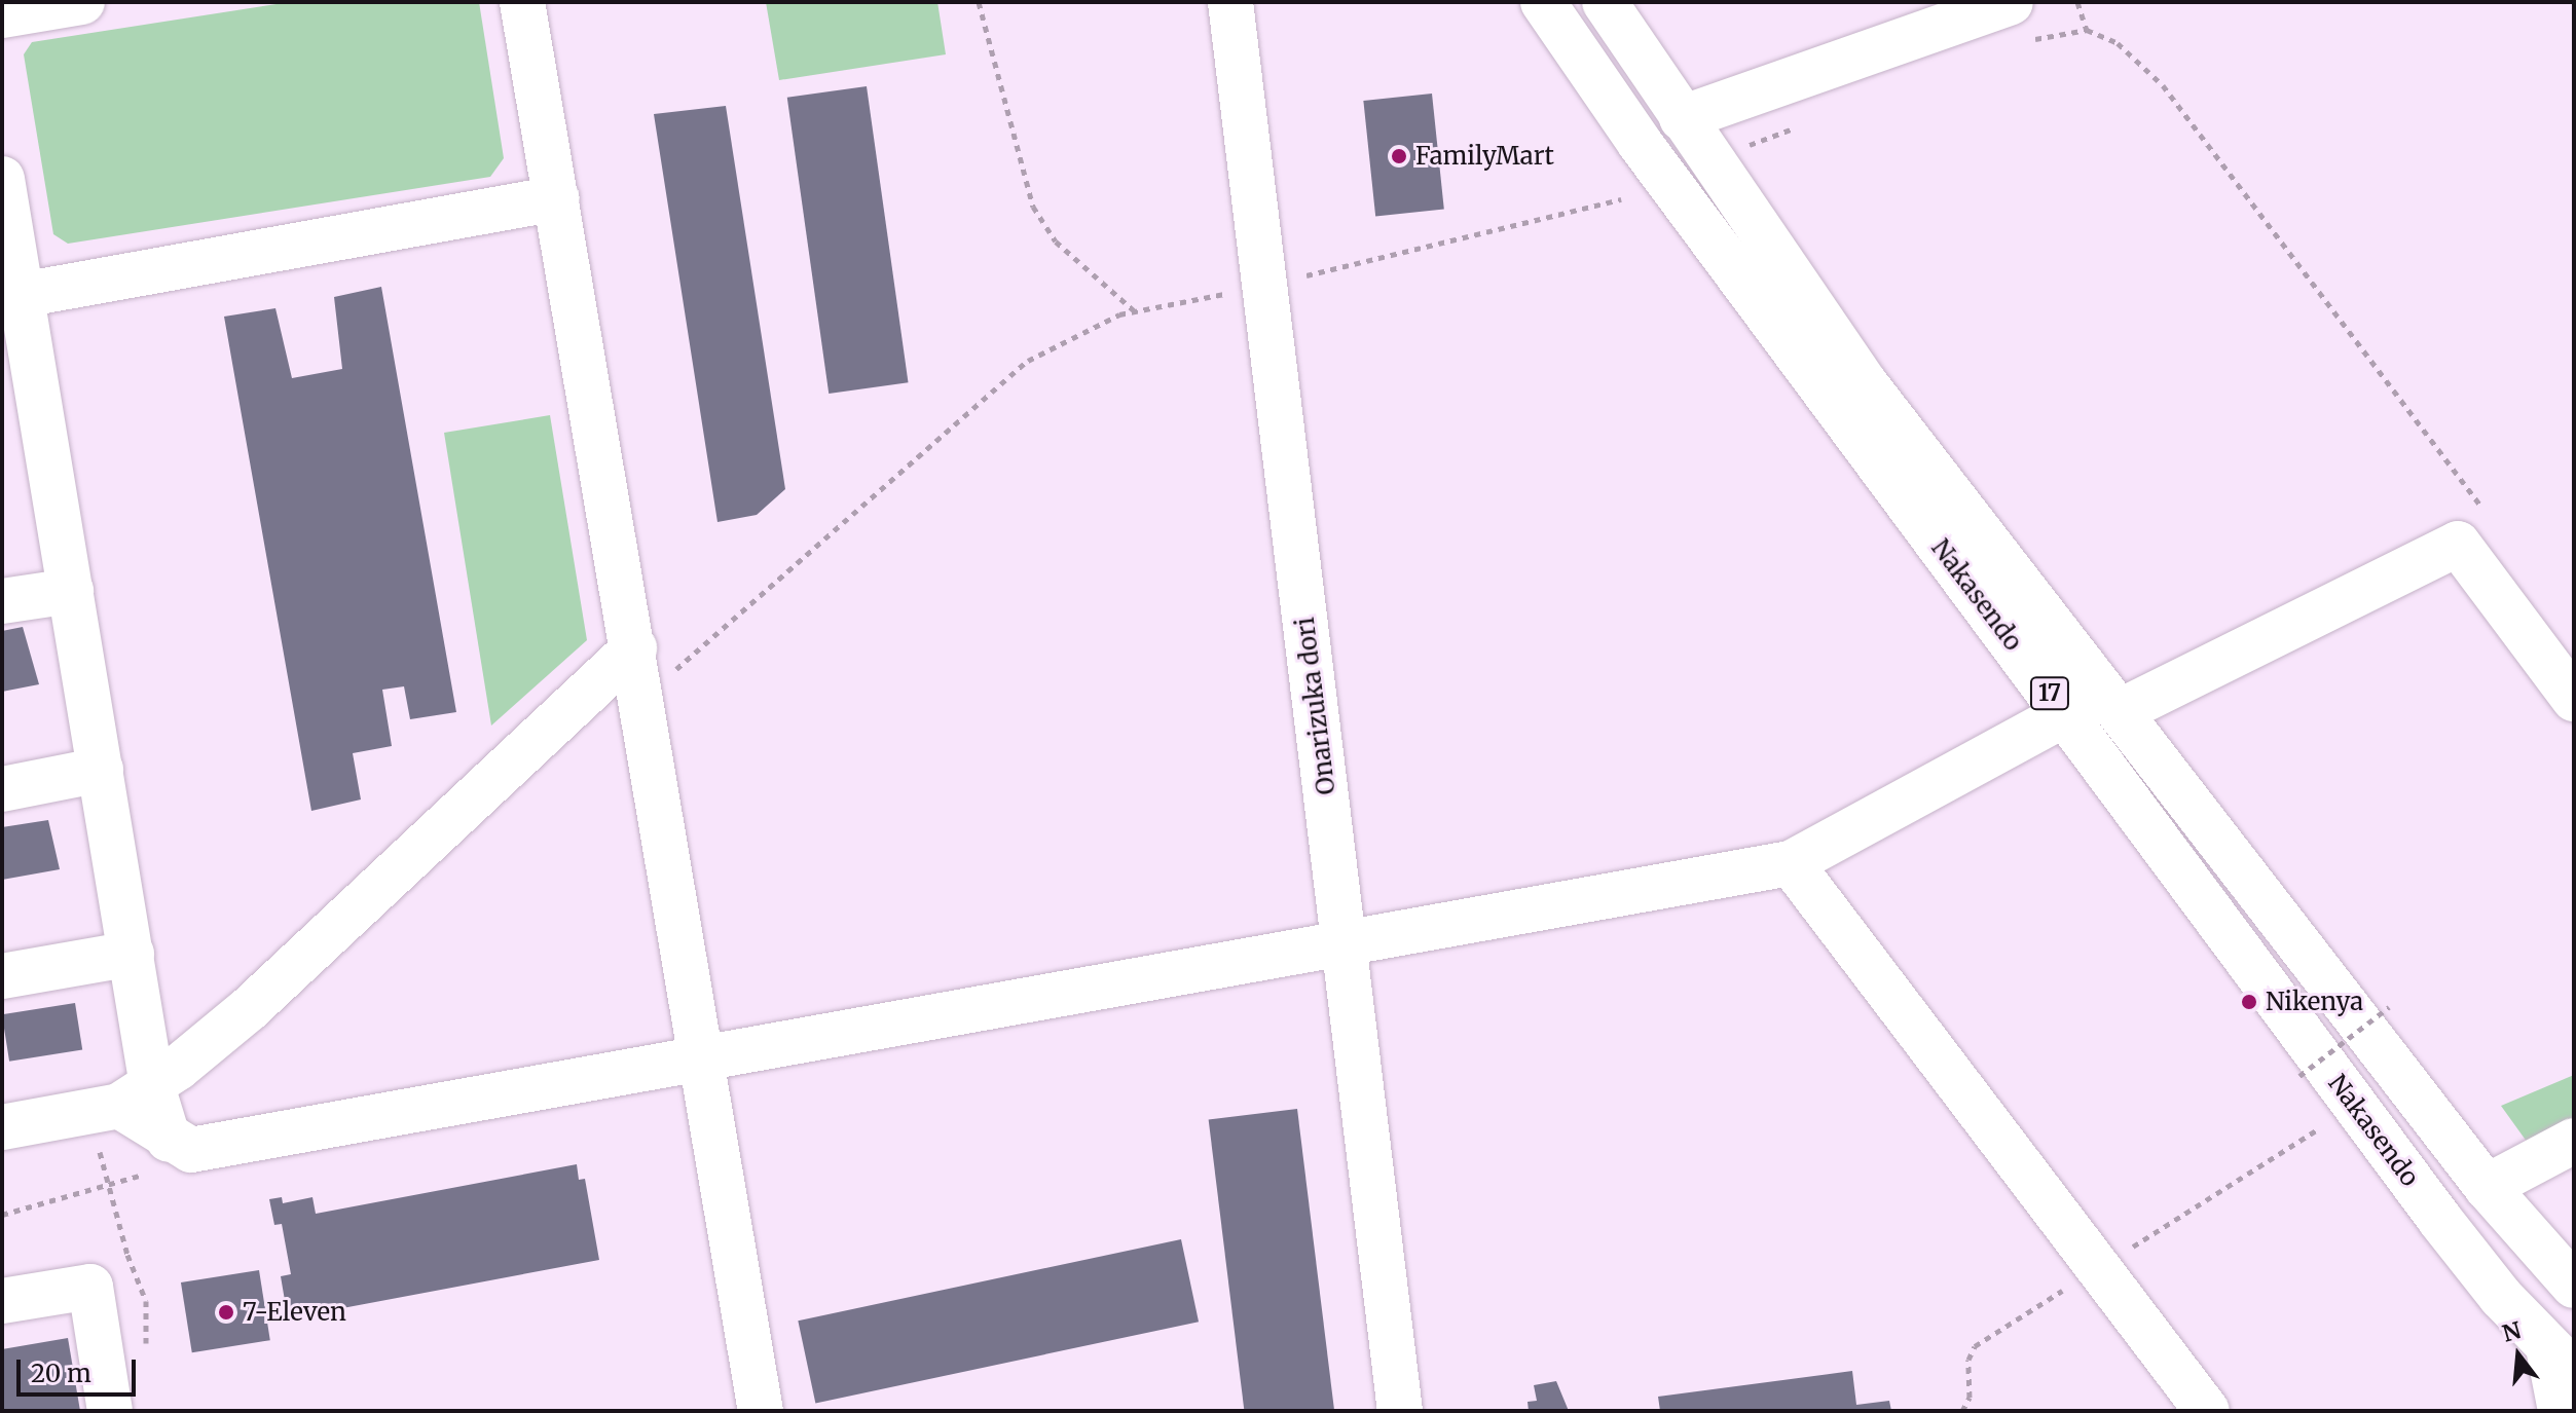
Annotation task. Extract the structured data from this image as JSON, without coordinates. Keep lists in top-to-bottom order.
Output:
{
  "streets": {
    "main road": ["Nakasendo", "17", "Onarizuka dori"]
  },
  "places": ["FamilyMart", "Nikenya", "7-Eleven"],
  "scale_bar": "20 m",
  "north": "top"
}
